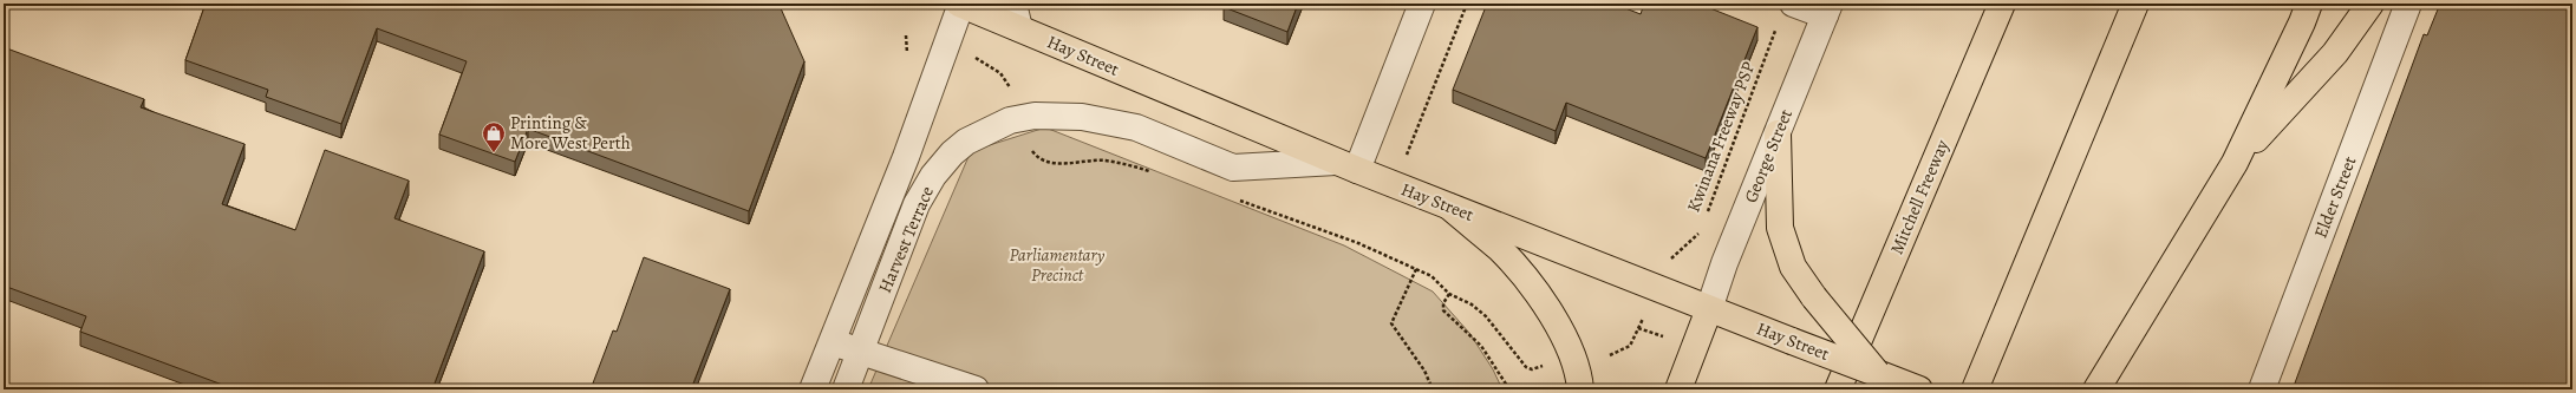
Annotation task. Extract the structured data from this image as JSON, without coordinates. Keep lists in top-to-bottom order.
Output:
{
  "streets": {
    "main road": ["Hay Street", "Mitchell Freeway"],
    "street": ["George Street", "Elder Street", "Harvest Terrace"],
    "path": ["Kwinana Freeway PSP"]
  },
  "crossings": [
    ["Hay Street", "George Street"],
    ["Hay Street", "Harvest Terrace"]
  ],
  "parks": ["Parliamentary Precinct"],
  "places": {
    "shop": ["Printing & More West Perth"]
  }
}
